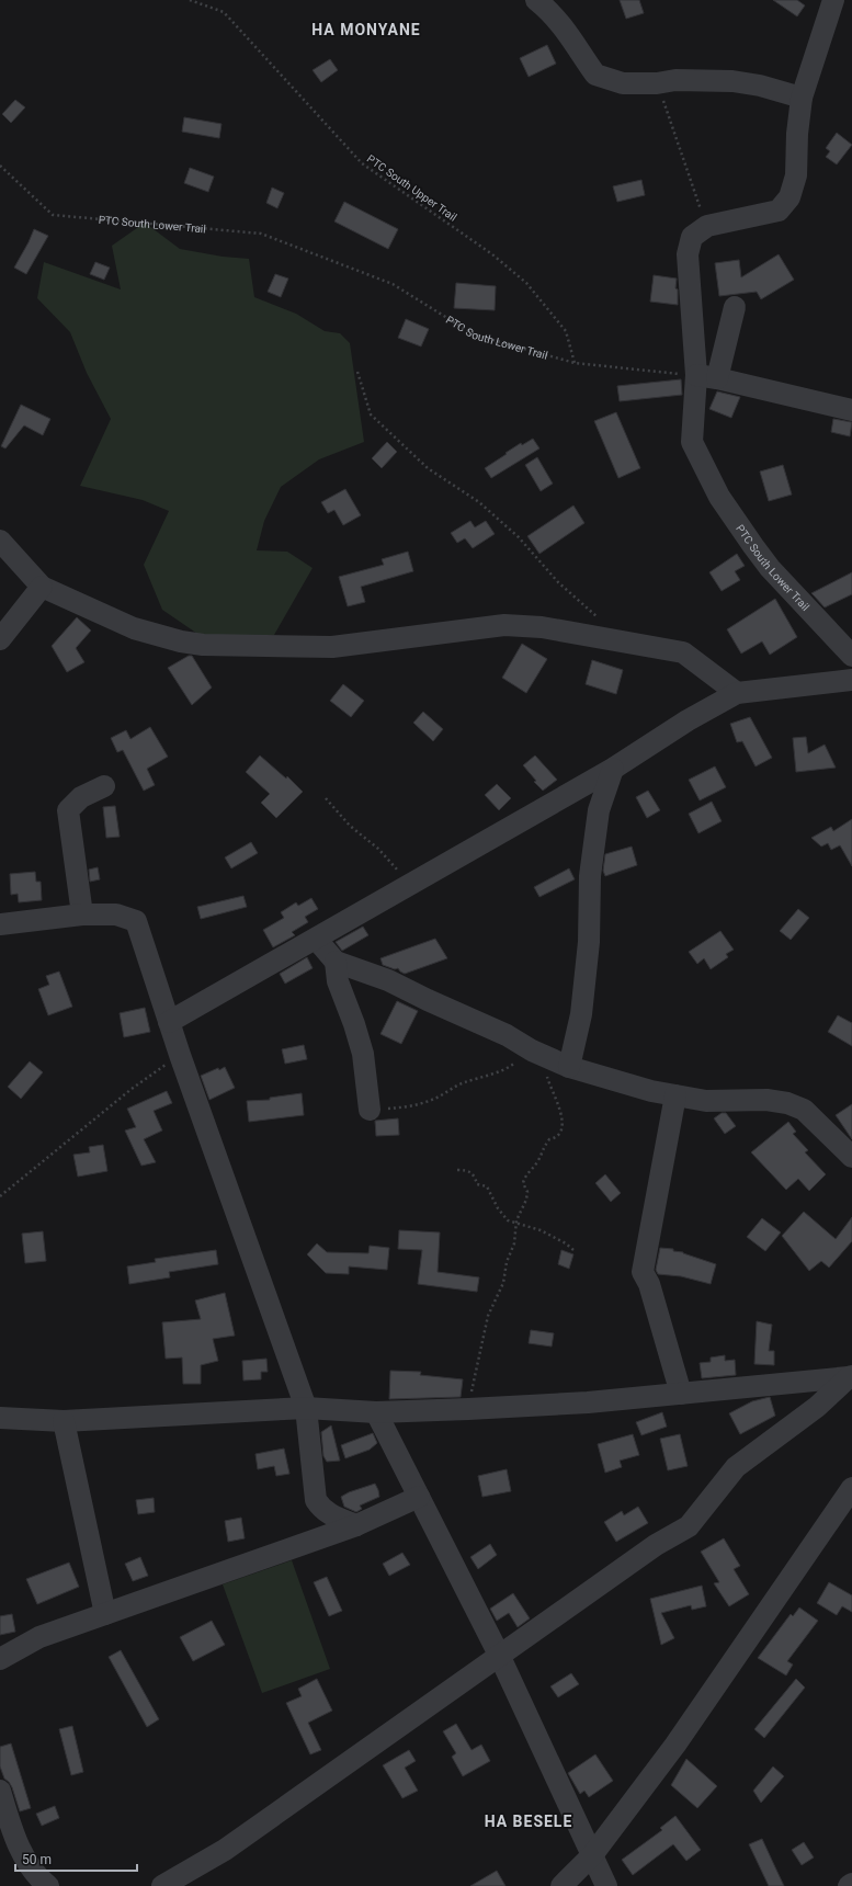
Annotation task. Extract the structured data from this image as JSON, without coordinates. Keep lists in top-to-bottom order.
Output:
{
  "streets": {
    "street": ["PTC South Lower Trail"],
    "path": ["PTC South Upper Trail"]
  },
  "crossings": [
    ["PTC South Upper Trail", "PTC South Lower Trail"]
  ],
  "districts": ["HA MONYANE", "HA BESELE"],
  "scale_bar": "50 m"
}
